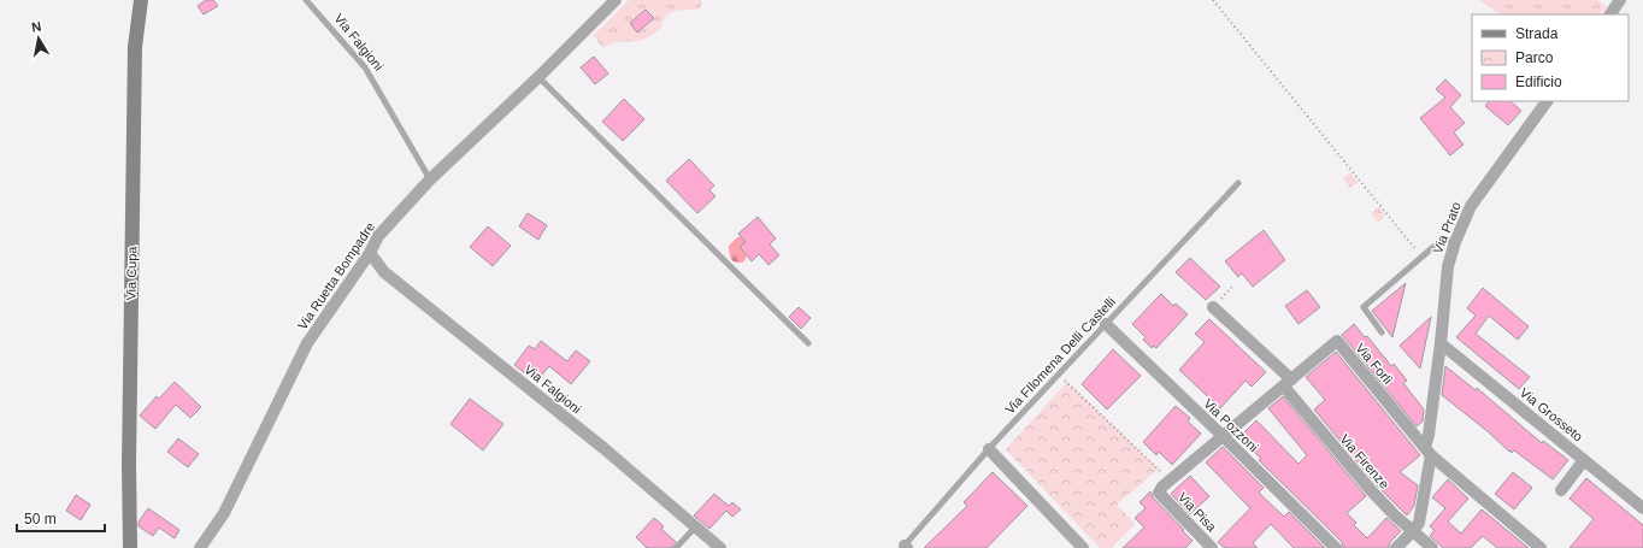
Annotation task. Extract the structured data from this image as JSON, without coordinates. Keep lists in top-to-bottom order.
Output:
{
  "streets": {
    "street": [
      "Via Falgioni",
      "Via Prato",
      "Via Cupa",
      "Via Ruetta Bompadre",
      "Via Forlì",
      "Via Grosseto",
      "Via Pozzoni",
      "Via Firenze",
      "Via Pisa"
    ],
    "lane": ["Via FIlomena Delli Castelli"]
  },
  "crossings": [
    ["Via Falgioni", "Via Ruetta Bompadre"],
    ["Via Prato", "Via Forlì"],
    ["Via Prato", "Via Grosseto"],
    ["Via Prato", "Via Firenze"],
    ["Via FIlomena Delli Castelli", "Via Pozzoni"],
    ["Via Forlì", "Via Pozzoni"],
    ["Via Forlì", "Via Firenze"],
    ["Via Forlì", "Via Pisa"]
  ],
  "legend": ["Strada", "Parco", "Edificio"],
  "scale_bar": "50 m",
  "north": "top"
}
